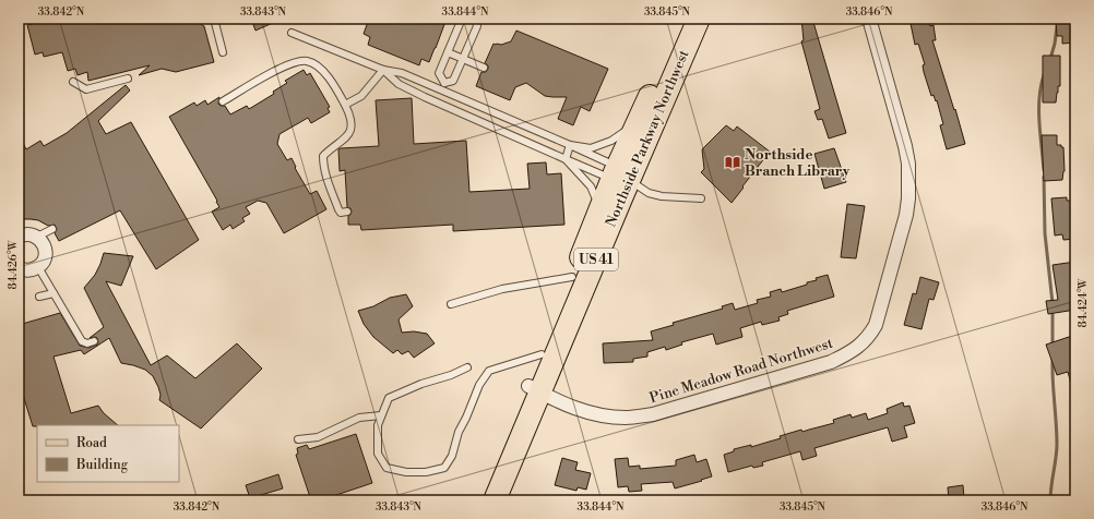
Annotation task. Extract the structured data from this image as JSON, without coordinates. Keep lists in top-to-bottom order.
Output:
{
  "streets": {
    "main road": ["Northside Parkway Northwest", "US 41"],
    "street": ["Pine Meadow Road Northwest"]
  },
  "crossings": [
    ["Northside Parkway Northwest", "Pine Meadow Road Northwest"]
  ],
  "places": {
    "library": ["Northside Branch Library"]
  },
  "legend": ["Road", "Building"],
  "coordinates": [
    "33.842°N",
    "33.843°N",
    "33.844°N",
    "33.845°N",
    "33.846°N",
    "84.426°W",
    "84.424°W"
  ]
}
